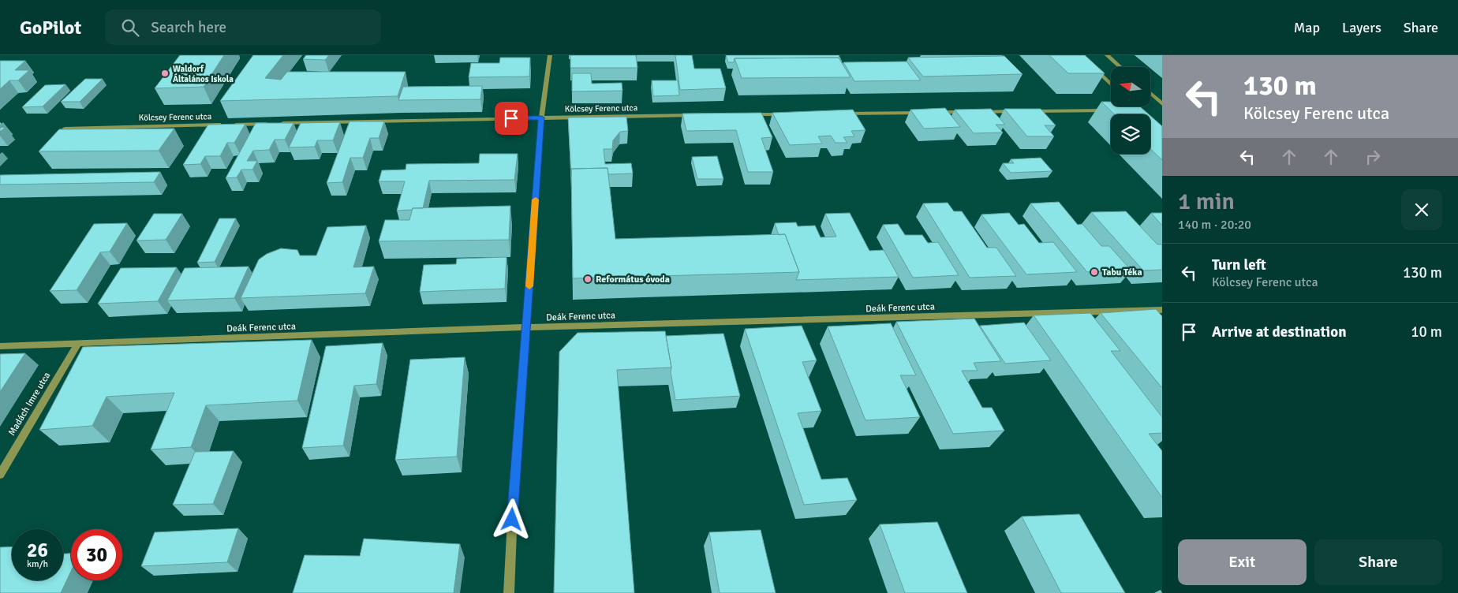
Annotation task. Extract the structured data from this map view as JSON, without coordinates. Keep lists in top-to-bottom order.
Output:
{
  "streets": {
    "street": ["Kölcsey Ferenc utca", "Deák Ferenc utca", "Madách Imre utca"]
  },
  "crossings": [
    ["Deák Ferenc utca", "Madách Imre utca"]
  ],
  "places": ["Waldorf Általános Iskola", "Tabu Téka", "Református óvoda"],
  "north": "left",
  "page": {
    "header": "GoPilot",
    "search": "Search here",
    "nav": ["Map", "Layers", "Share"],
    "turn": ["130 m", "Kölcsey Ferenc utca"],
    "heading": ["1 min", "140 m · 20:20"],
    "list": [
      {
        "name": "Turn left",
        "note": "Kölcsey Ferenc utca",
        "value": "130 m"
      },
      {
        "name": "Arrive at destination",
        "value": "10 m"
      }
    ],
    "speed": "26 km/h",
    "limit": "30",
    "buttons": ["Exit", "Share"]
  }
}
